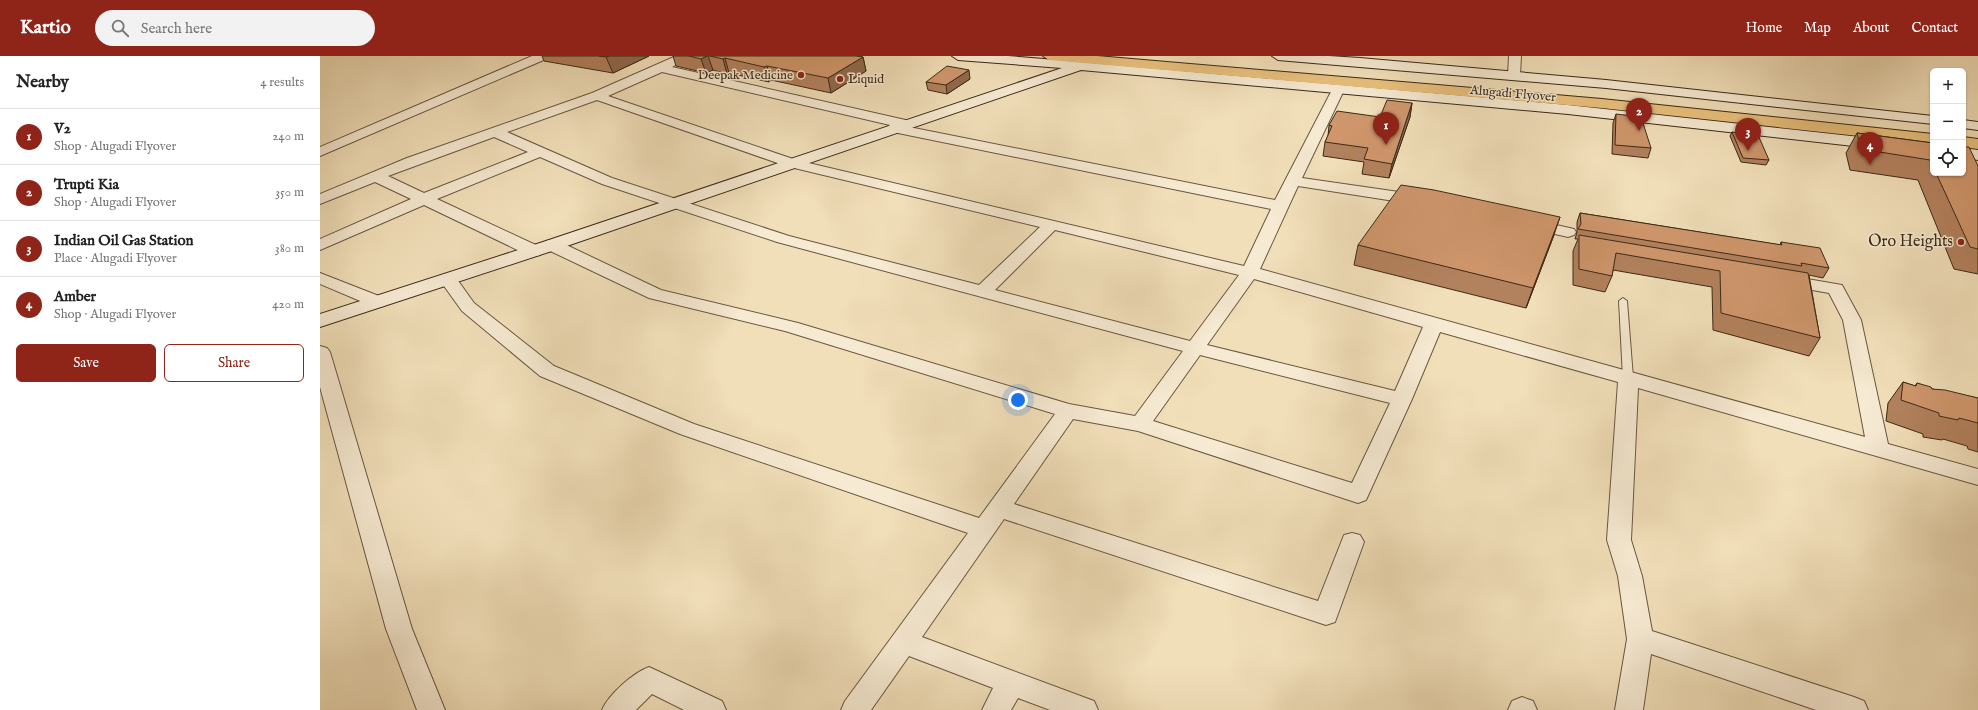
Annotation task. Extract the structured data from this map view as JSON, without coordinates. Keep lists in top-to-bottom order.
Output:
{
  "streets": {
    "highway": ["Alugadi Flyover"]
  },
  "places": ["Deepak Medicine", "Liquid", "Oro Heights"],
  "page": {
    "header": "Kartio",
    "search": "Search here",
    "nav": [
      "Home",
      "Map",
      "About",
      "Contact"
    ],
    "heading": ["Nearby", "4 results"],
    "map_buttons": ["+", "−"],
    "pins": [
      "2",
      "1",
      "3",
      "4"
    ],
    "list": [
      {
        "mark": "1",
        "name": "V2",
        "note": "Shop · Alugadi Flyover",
        "value": "240 m"
      },
      {
        "mark": "2",
        "name": "Trupti Kia",
        "note": "Shop · Alugadi Flyover",
        "value": "350 m"
      },
      {
        "mark": "3",
        "name": "Indian Oil Gas Station",
        "note": "Place · Alugadi Flyover",
        "value": "380 m"
      },
      {
        "mark": "4",
        "name": "Amber",
        "note": "Shop · Alugadi Flyover",
        "value": "420 m"
      }
    ],
    "buttons": ["Save", "Share"]
  }
}
